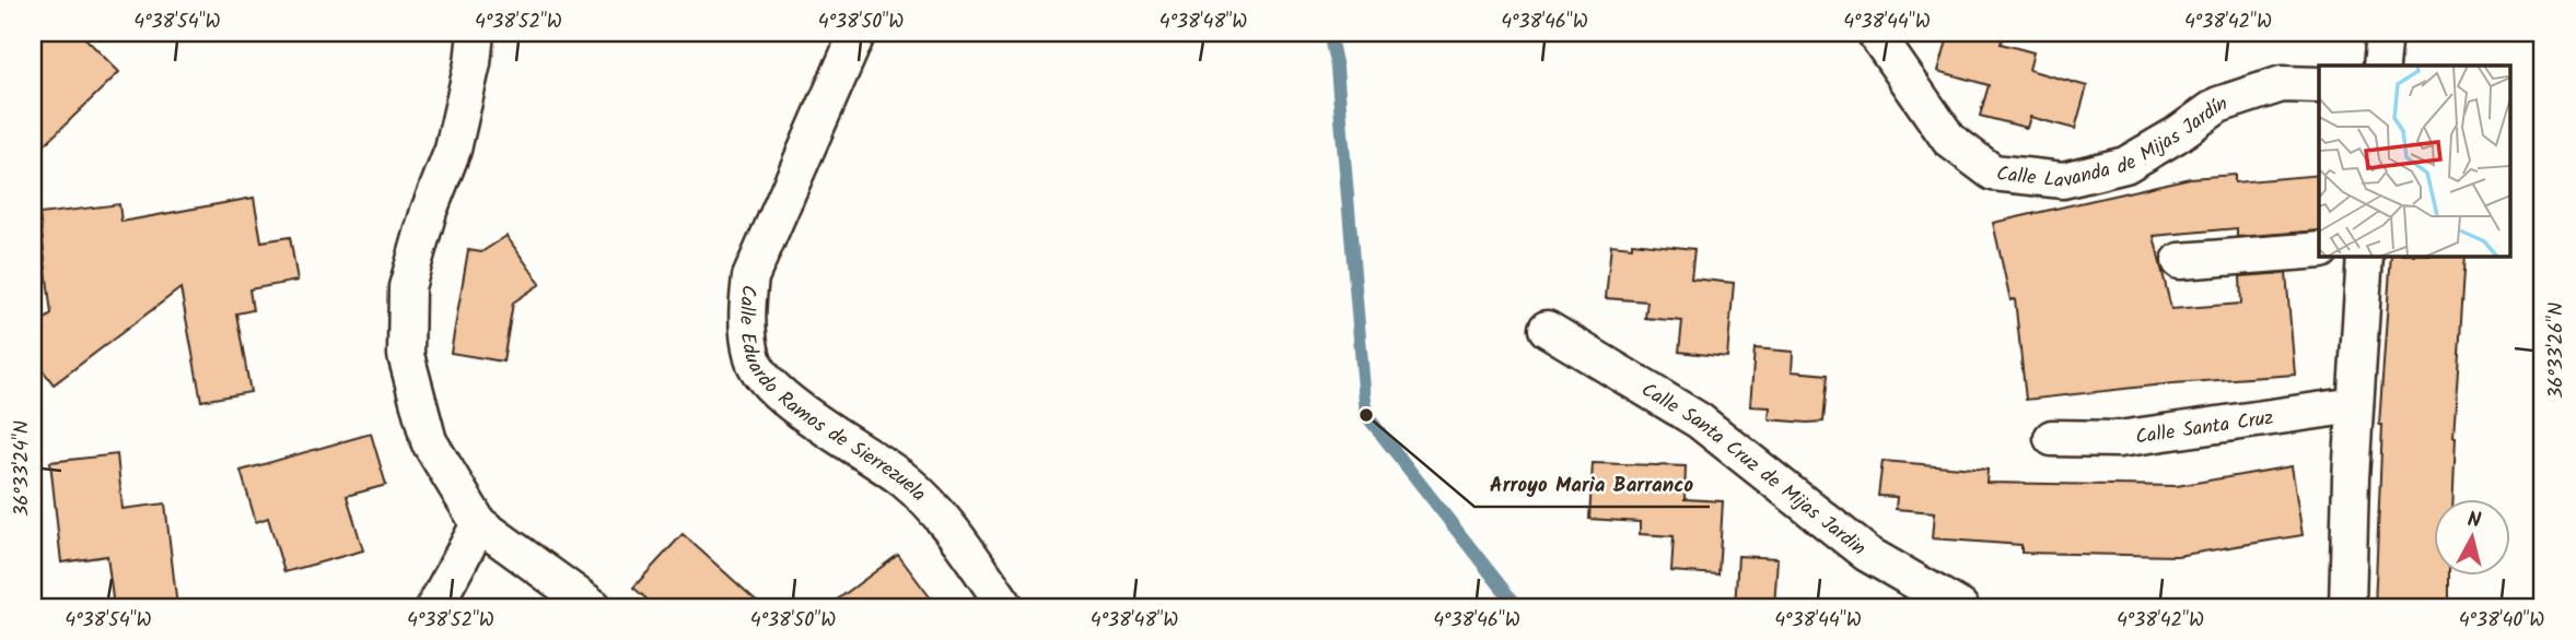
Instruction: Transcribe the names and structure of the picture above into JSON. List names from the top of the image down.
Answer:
{
  "streets": {
    "street": [
      "Calle Lavanda de Mijas Jardín",
      "Calle Eduardo Ramos de Sierrezuela",
      "Calle Santa Cruz",
      "Calle Santa Cruz de Mijas Jardin"
    ]
  },
  "places": ["Arroyo Maria Barranco"],
  "north": "top",
  "coordinates": [
    "4°38'54\"W",
    "4°38'52\"W",
    "4°38'50\"W",
    "4°38'48\"W",
    "4°38'46\"W",
    "4°38'44\"W",
    "4°38'42\"W",
    "36°33'26\"N",
    "36°33'24\"N",
    "4°38'40\"W"
  ]
}
